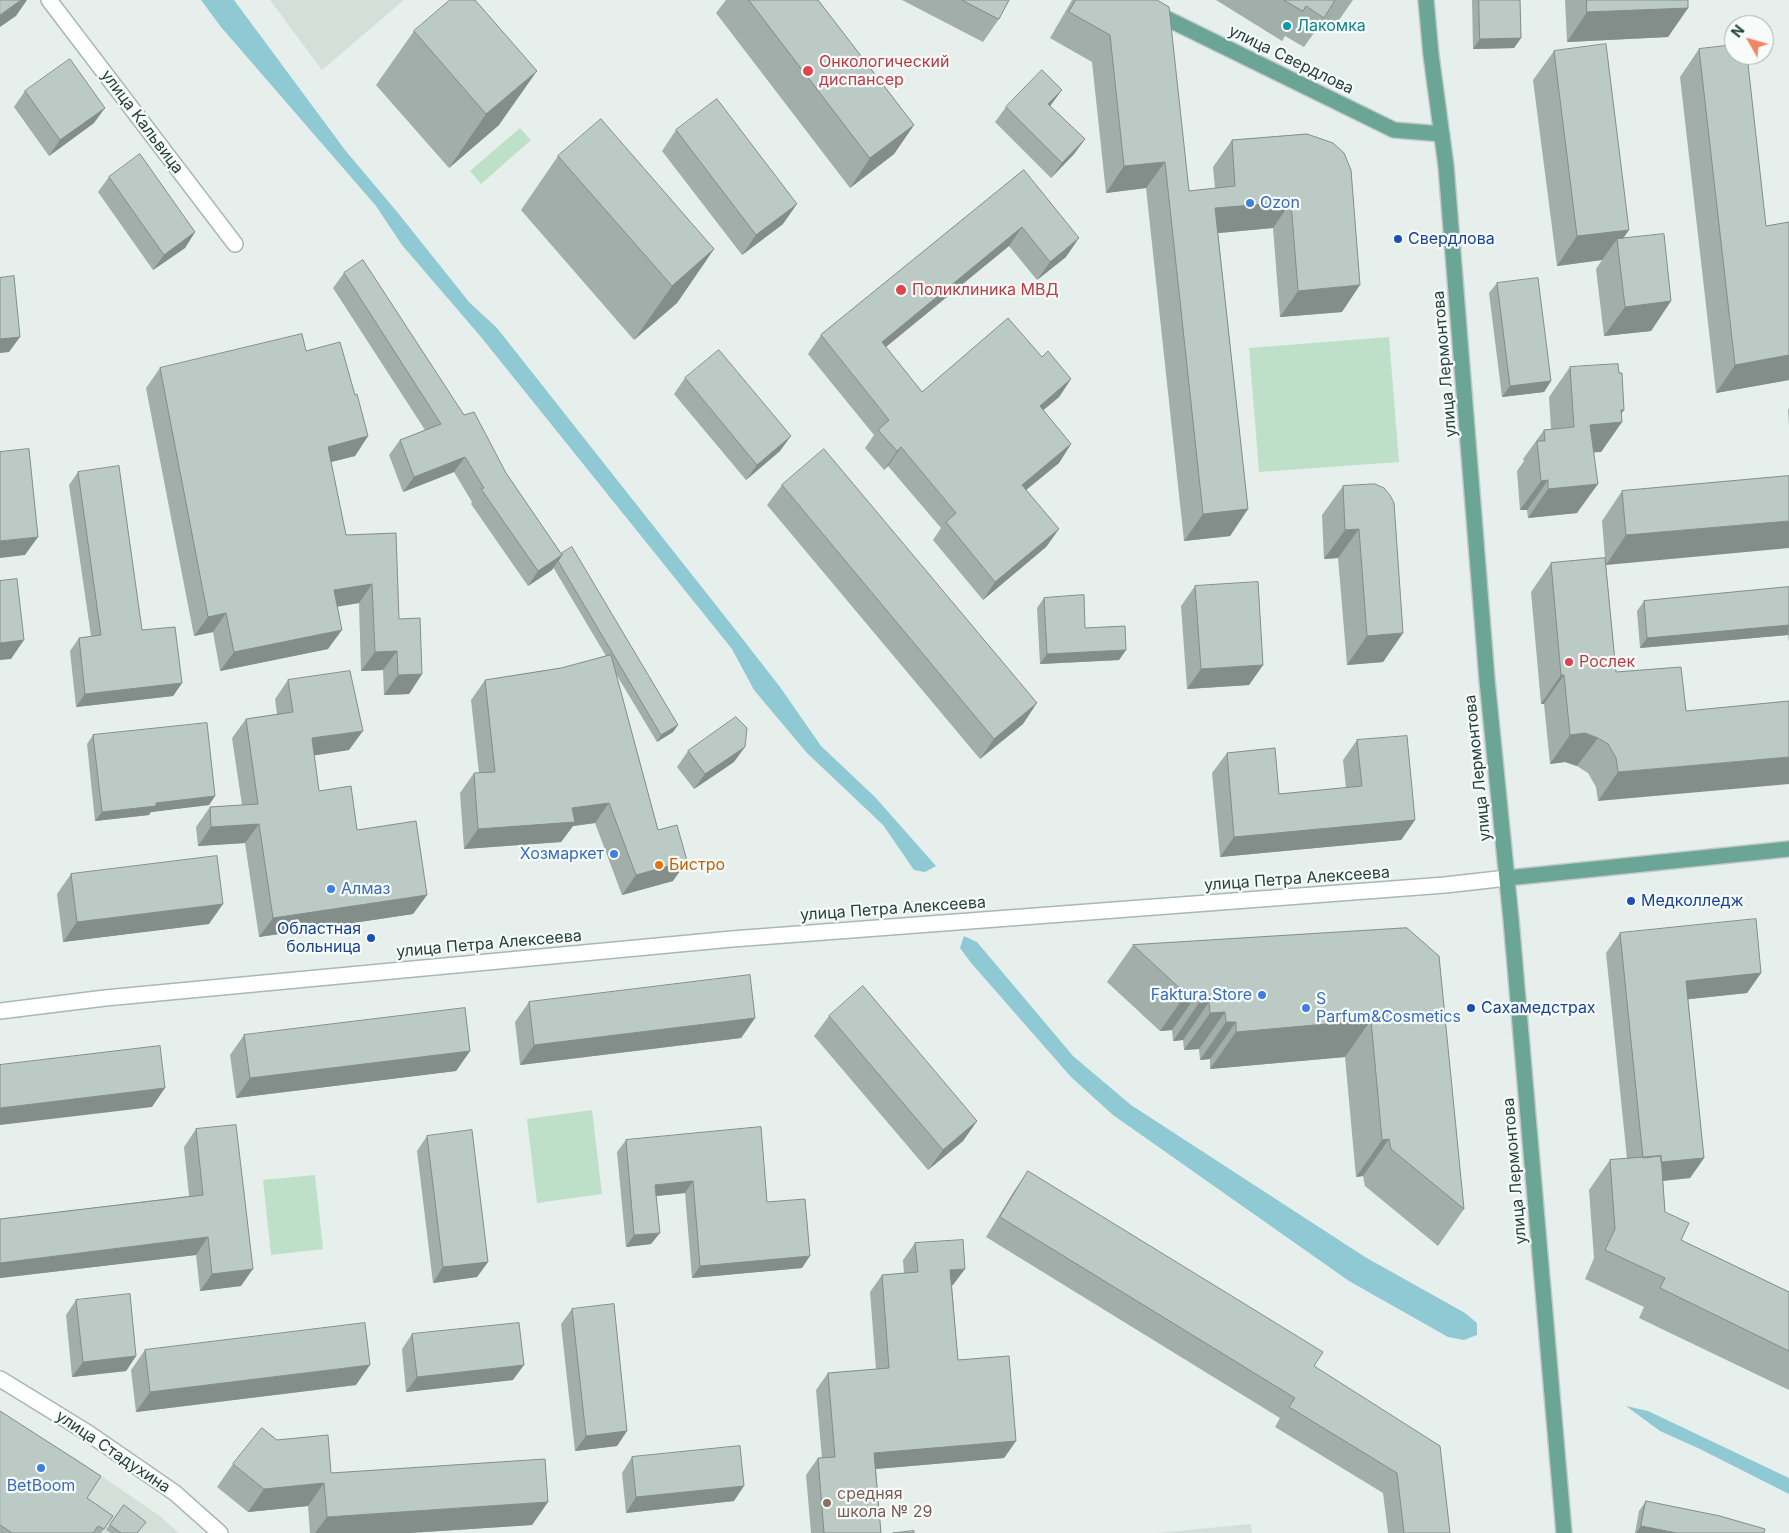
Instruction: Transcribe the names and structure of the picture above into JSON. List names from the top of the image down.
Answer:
{
  "streets": {
    "main road": ["улица Свердлова", "улица Лермонтова", "улица Петра Алексеева"],
    "street": ["улица Кальвица", "улица Стадухина"]
  },
  "crossings": [
    ["улица Свердлова", "улица Лермонтова"],
    ["улица Лермонтова", "улица Петра Алексеева"]
  ],
  "places": [
    "Лакомка",
    "Онкологический диспансер",
    "Ozon",
    "Свердлова",
    "Поликлиника МВД",
    "Рослек",
    "Хозмаркет",
    "Бистро",
    "Алмаз",
    "Медколледж",
    "Областная больница",
    "Faktura.Store",
    "S Parfum&Cosmetics",
    "Сахамедстрах",
    "BetBoom",
    "средняя школа № 29"
  ],
  "north": "top left"
}
